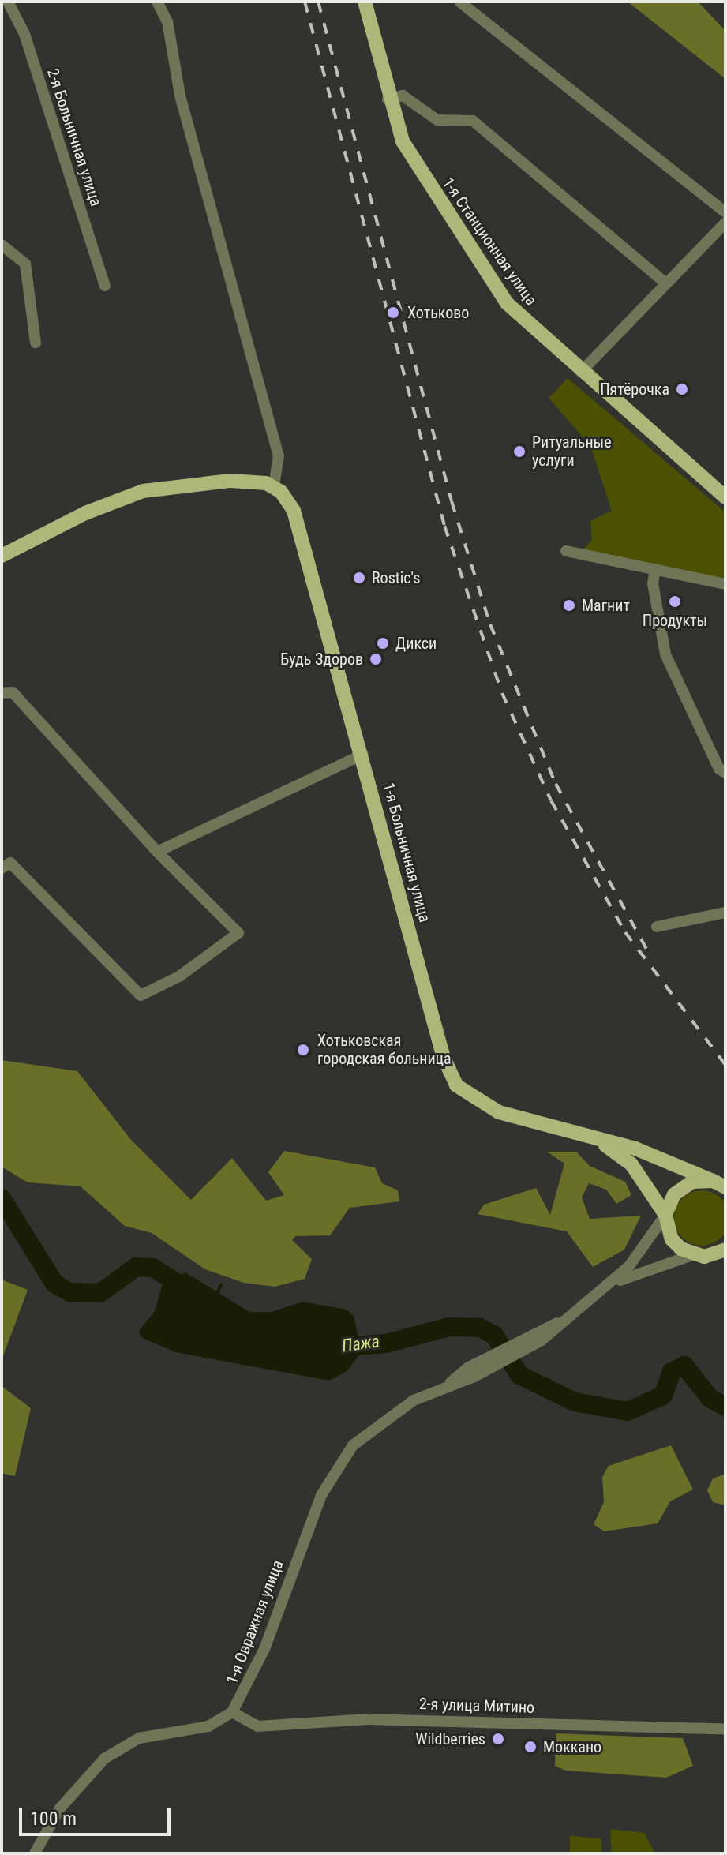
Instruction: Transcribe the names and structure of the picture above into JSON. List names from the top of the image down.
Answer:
{
  "streets": {
    "main road": ["1-я Станционная улица", "1-я Больничная улица"],
    "street": ["2-я Больничная улица", "1-я Овражная улица", "2-я улица Митино"]
  },
  "crossings": [
    ["1-я Овражная улица", "2-я улица Митино"]
  ],
  "water": ["Пажа"],
  "places": [
    "Хотьково",
    "Пятёрочка",
    "Ритуальные услуги",
    "Rostic's",
    "Продукты",
    "Магнит",
    "Дикси",
    "Будь Здоров",
    "Хотьковская городская больница",
    "Wildberries",
    "Моккано"
  ],
  "scale_bar": "100 m"
}
